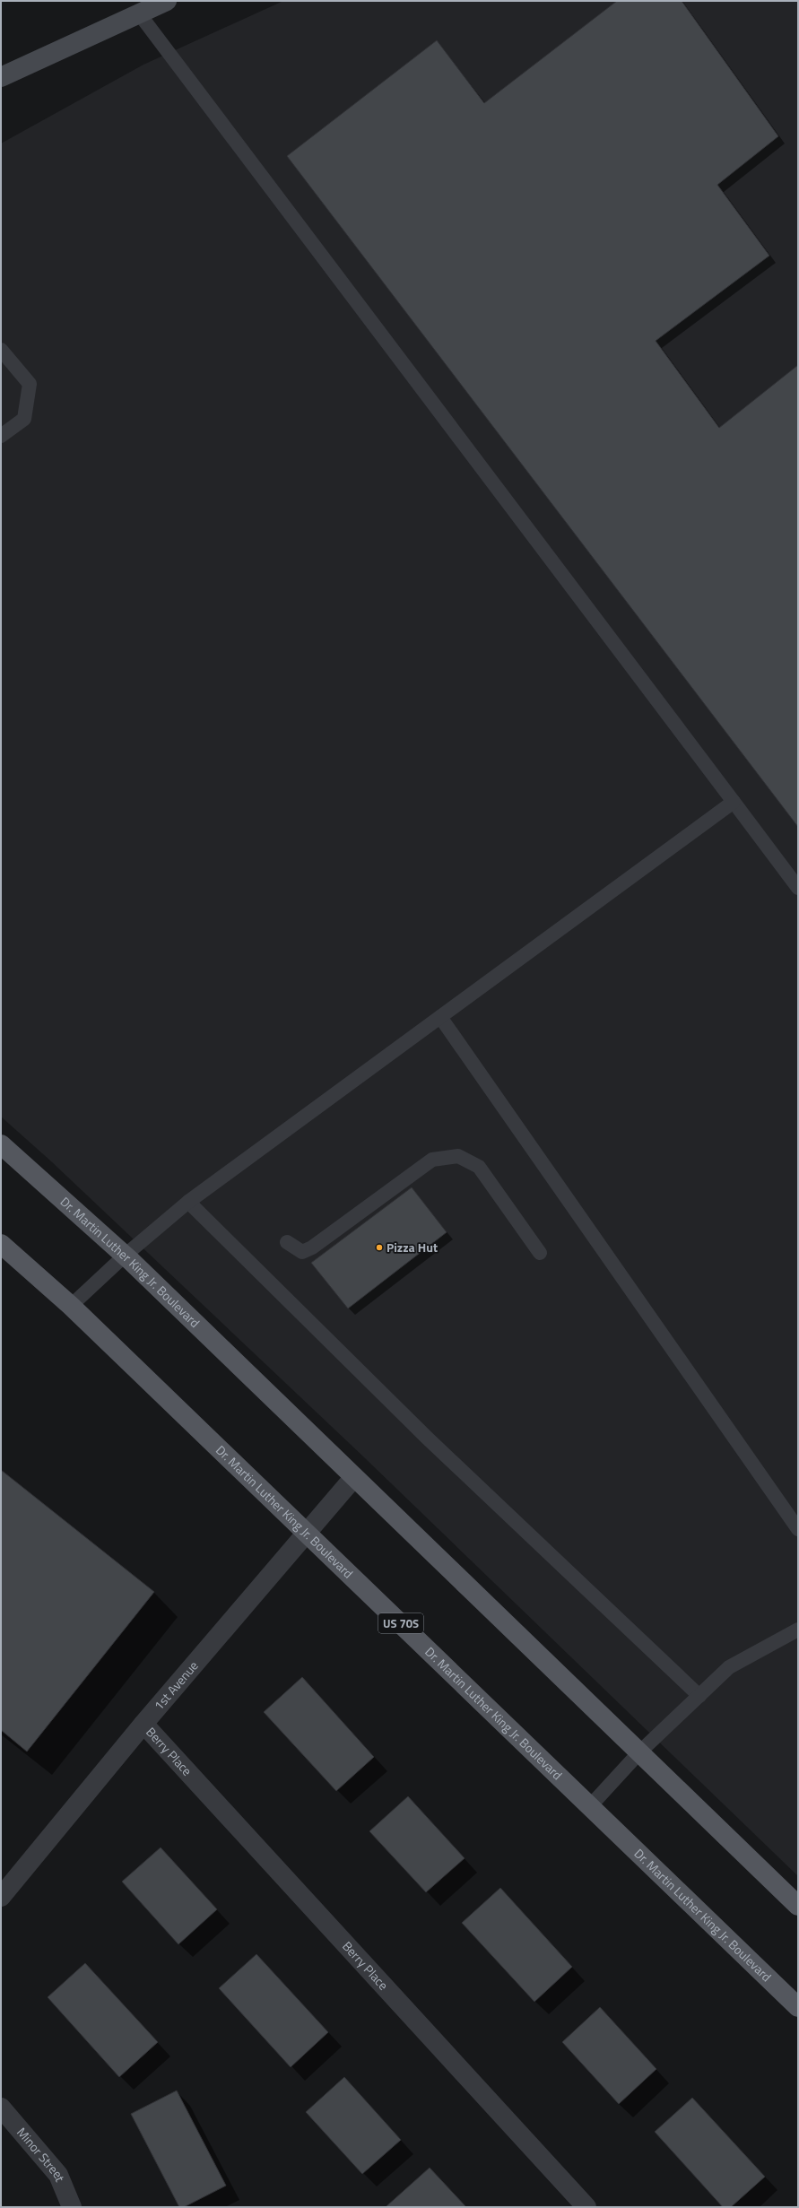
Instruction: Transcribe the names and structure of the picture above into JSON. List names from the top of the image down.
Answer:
{
  "streets": {
    "main road": ["Dr. Martin Luther King Jr. Boulevard", "US 70S"],
    "street": ["1st Avenue", "Berry Place", "Minor Street"]
  },
  "crossings": [
    ["Dr. Martin Luther King Jr. Boulevard", "1st Avenue"],
    ["1st Avenue", "Berry Place"]
  ],
  "places": ["Pizza Hut"]
}
